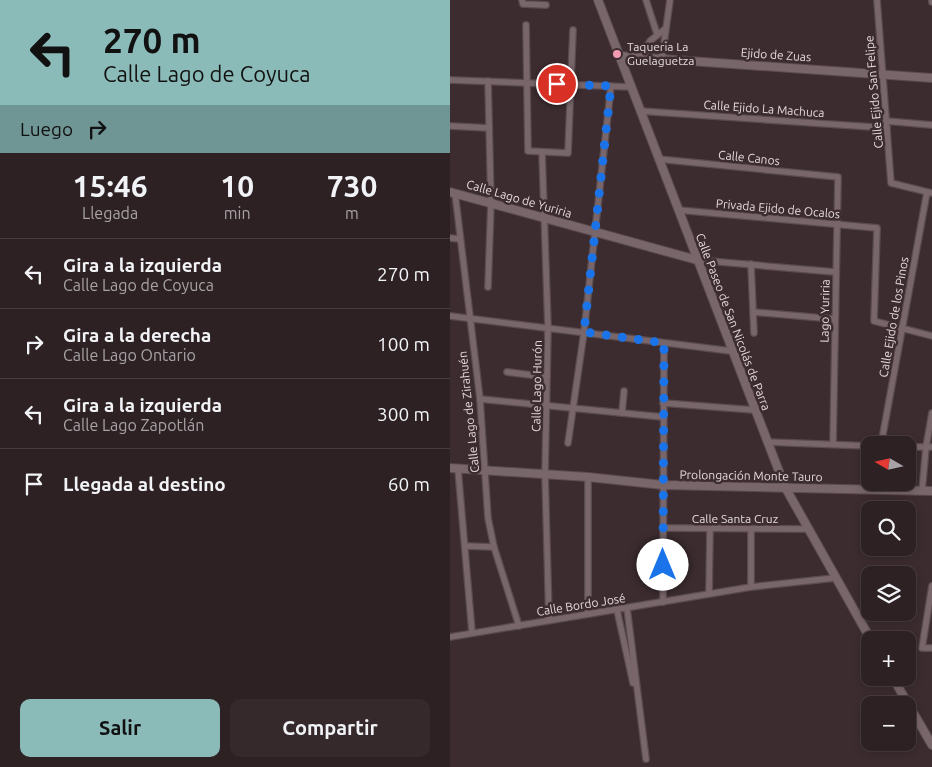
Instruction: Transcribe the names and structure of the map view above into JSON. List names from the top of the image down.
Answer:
{
  "streets": {
    "street": [
      "Ejido de Zuas",
      "Calle Ejido San Felipe",
      "Calle Ejido La Machuca",
      "Calle Canos",
      "Calle Lago de Yuriria",
      "Privada Ejido de Ocalos",
      "Lago Yuriria",
      "Calle Ejido de los Pinos",
      "Calle Paseo de San Nicolás de Parra",
      "Calle Lago Hurón",
      "Calle Lago de Zirahuén",
      "Prolongación Monte Tauro",
      "Calle Santa Cruz",
      "Calle Bordo José"
    ]
  },
  "crossings": [
    ["Ejido de Zuas", "Calle Ejido San Felipe"],
    ["Ejido de Zuas", "Calle Paseo de San Nicolás de Parra"],
    ["Calle Ejido San Felipe", "Calle Ejido La Machuca"],
    ["Calle Ejido San Felipe", "Calle Ejido de los Pinos"],
    ["Calle Ejido La Machuca", "Calle Paseo de San Nicolás de Parra"],
    ["Calle Canos", "Lago Yuriria"],
    ["Calle Canos", "Calle Paseo de San Nicolás de Parra"],
    ["Calle Lago de Yuriria", "Calle Paseo de San Nicolás de Parra"],
    ["Calle Lago de Yuriria", "Calle Lago Hurón"],
    ["Calle Lago de Yuriria", "Calle Lago de Zirahuén"],
    ["Privada Ejido de Ocalos", "Lago Yuriria"],
    ["Privada Ejido de Ocalos", "Calle Ejido de los Pinos"],
    ["Privada Ejido de Ocalos", "Calle Paseo de San Nicolás de Parra"],
    ["Calle Paseo de San Nicolás de Parra", "Prolongación Monte Tauro"],
    ["Calle Paseo de San Nicolás de Parra", "Calle Santa Cruz"],
    ["Calle Paseo de San Nicolás de Parra", "Calle Bordo José"],
    ["Calle Lago Hurón", "Prolongación Monte Tauro"],
    ["Calle Lago Hurón", "Calle Bordo José"],
    ["Calle Lago de Zirahuén", "Prolongación Monte Tauro"],
    ["Calle Lago de Zirahuén", "Calle Bordo José"]
  ],
  "places": ["Taqueria La Guelaguetza"],
  "north": "left",
  "page": {
    "turn": ["270 m", "Calle Lago de Coyuca"],
    "then": "Luego",
    "eta": [
      "15:46",
      "Llegada",
      "10",
      "min",
      "730",
      "m"
    ],
    "list": [
      {
        "name": "Gira a la izquierda",
        "note": "Calle Lago de Coyuca",
        "value": "270 m"
      },
      {
        "name": "Gira a la derecha",
        "note": "Calle Lago Ontario",
        "value": "100 m"
      },
      {
        "name": "Gira a la izquierda",
        "note": "Calle Lago Zapotlán",
        "value": "300 m"
      },
      {
        "name": "Llegada al destino",
        "value": "60 m"
      }
    ],
    "map_buttons": ["+", "−"],
    "buttons": ["Salir", "Compartir"]
  }
}
